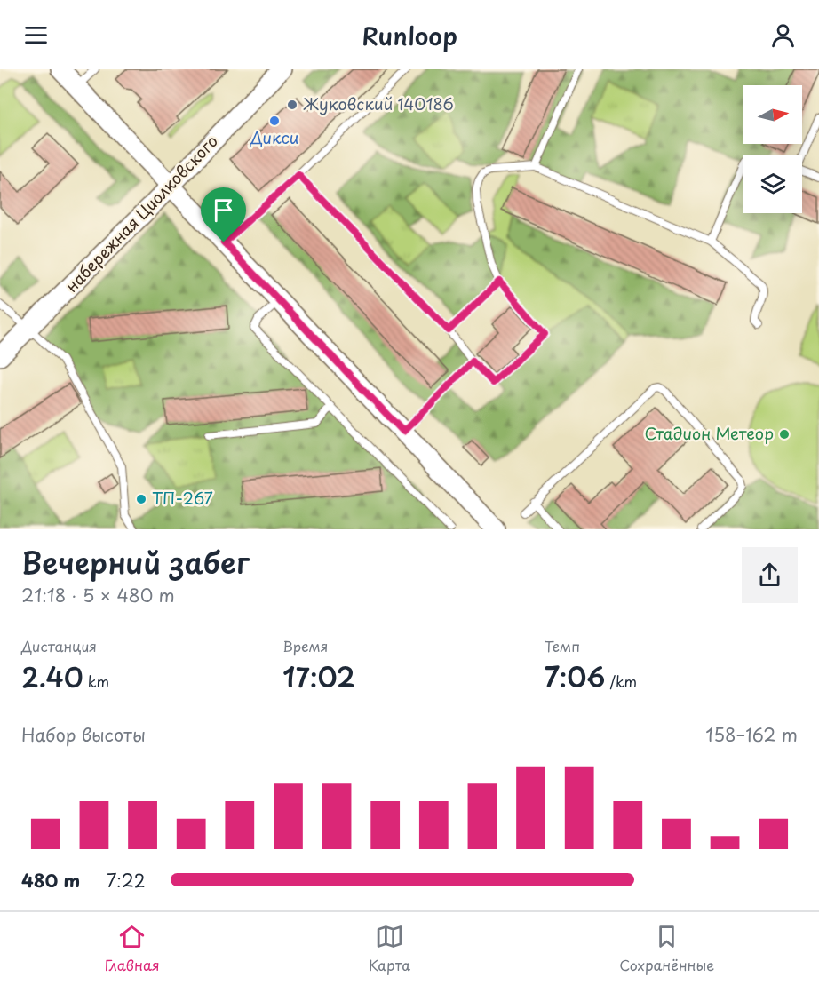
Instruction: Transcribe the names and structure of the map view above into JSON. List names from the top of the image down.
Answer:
{
  "streets": {
    "main road": ["набережная Циолковского"]
  },
  "places": [
    "Жуковский 140186",
    "Дикси",
    "Стадион Метеор",
    "ТП-267"
  ],
  "north": "right",
  "page": {
    "header": "Runloop",
    "heading": ["Вечерний забег", "21:18 · 5 × 480 m"],
    "stats": [
      ["Дистанция", "2.40 km"],
      ["Время", "17:02"],
      ["Темп", "7:06 /km"]
    ],
    "chart": ["Набор высоты", "158–162 m"],
    "list": [
      {
        "name": "480 m",
        "note": "7:22"
      }
    ],
    "tabs": ["Главная", "Карта", "Сохранённые"]
  }
}
